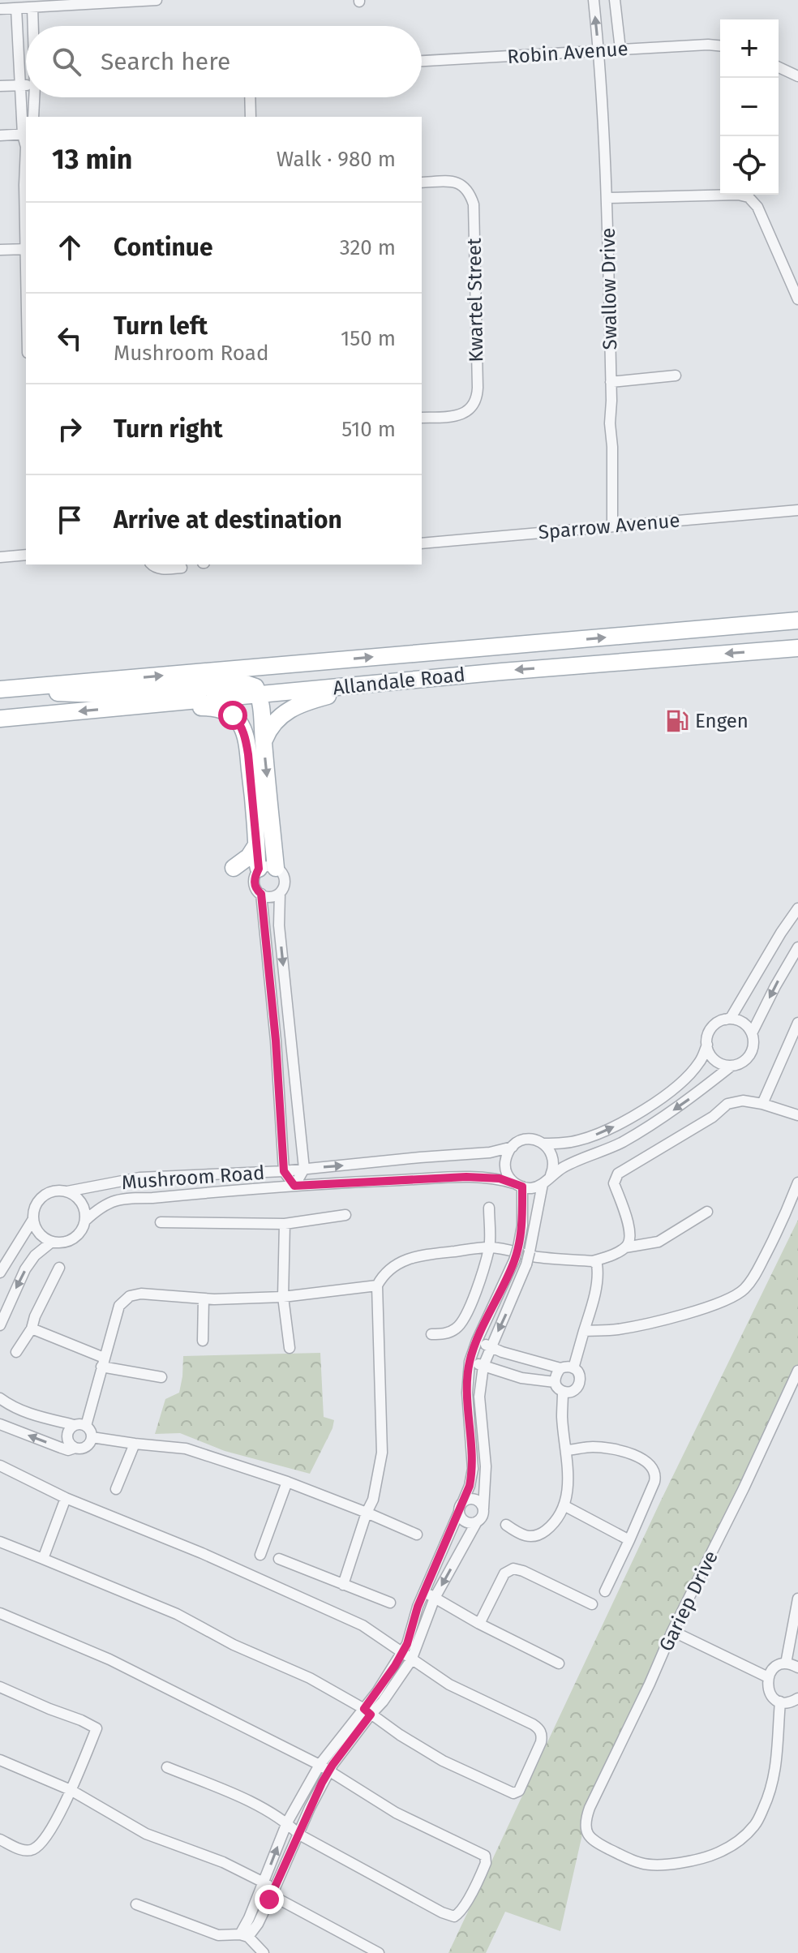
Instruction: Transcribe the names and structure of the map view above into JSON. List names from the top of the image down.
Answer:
{
  "streets": {
    "main road": ["Allandale Road"],
    "street": [
      "Robin Avenue",
      "Swallow Drive",
      "Kwartel Street",
      "Sparrow Avenue",
      "Mushroom Road",
      "Gariep Drive"
    ]
  },
  "crossings": [
    ["Robin Avenue", "Swallow Drive"],
    ["Swallow Drive", "Sparrow Avenue"]
  ],
  "places": {
    "fuel station": ["Engen"]
  },
  "page": {
    "map_buttons": ["+", "−"],
    "search": "Search here",
    "heading": ["13 min", "Walk · 980 m"],
    "list": [
      ["Continue", "320 m"],
      ["Turn left", "Mushroom Road", "150 m"],
      ["Turn right", "510 m"],
      "Arrive at destination"
    ]
  }
}
